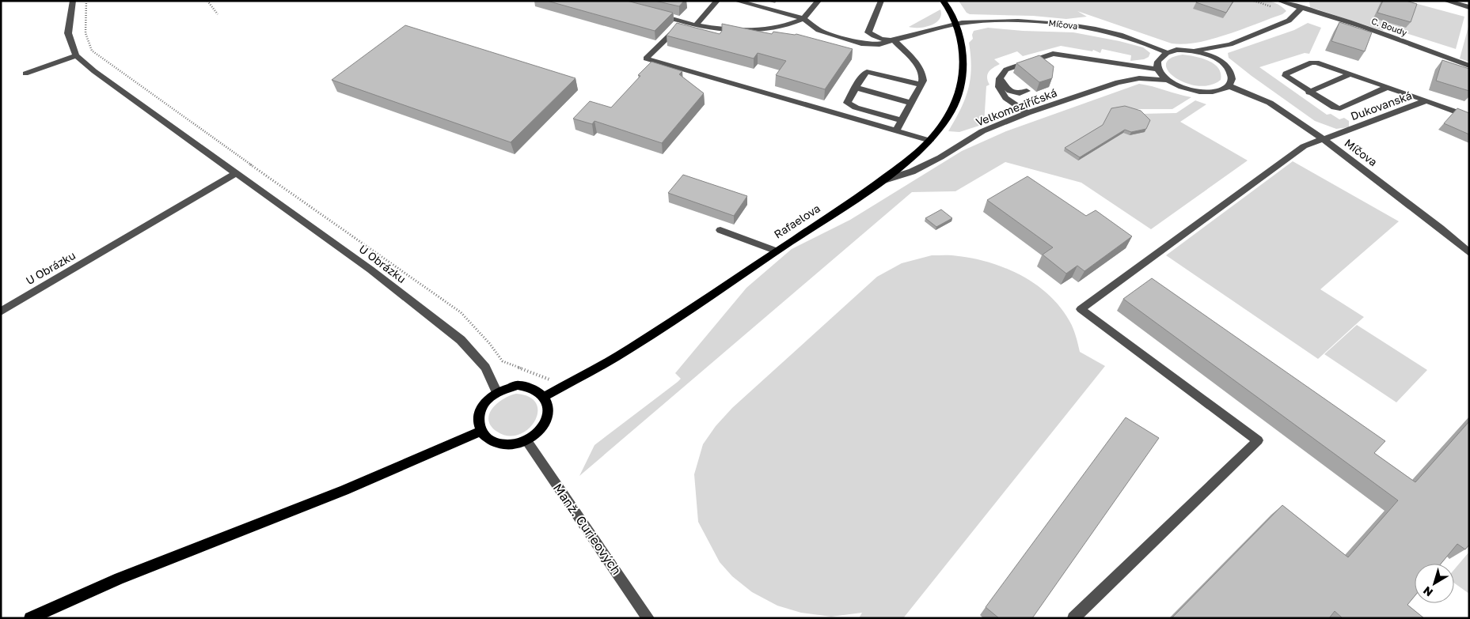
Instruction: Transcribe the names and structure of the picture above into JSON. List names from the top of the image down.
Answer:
{
  "streets": {
    "main road": ["Rafaelova"],
    "street": [
      "Míčova",
      "C. Boudy",
      "Dukovanská",
      "Velkomeziříčská",
      "U Obrázku",
      "Manž. Curieových"
    ]
  },
  "crossings": [
    ["Míčova", "Dukovanská"],
    ["Míčova", "Velkomeziříčská"],
    ["Míčova", "Rafaelova"],
    ["Velkomeziříčská", "Rafaelova"],
    ["Rafaelova", "U Obrázku"],
    ["Rafaelova", "Manž. Curieových"],
    ["U Obrázku", "Manž. Curieových"]
  ],
  "north": "bottom left"
}
